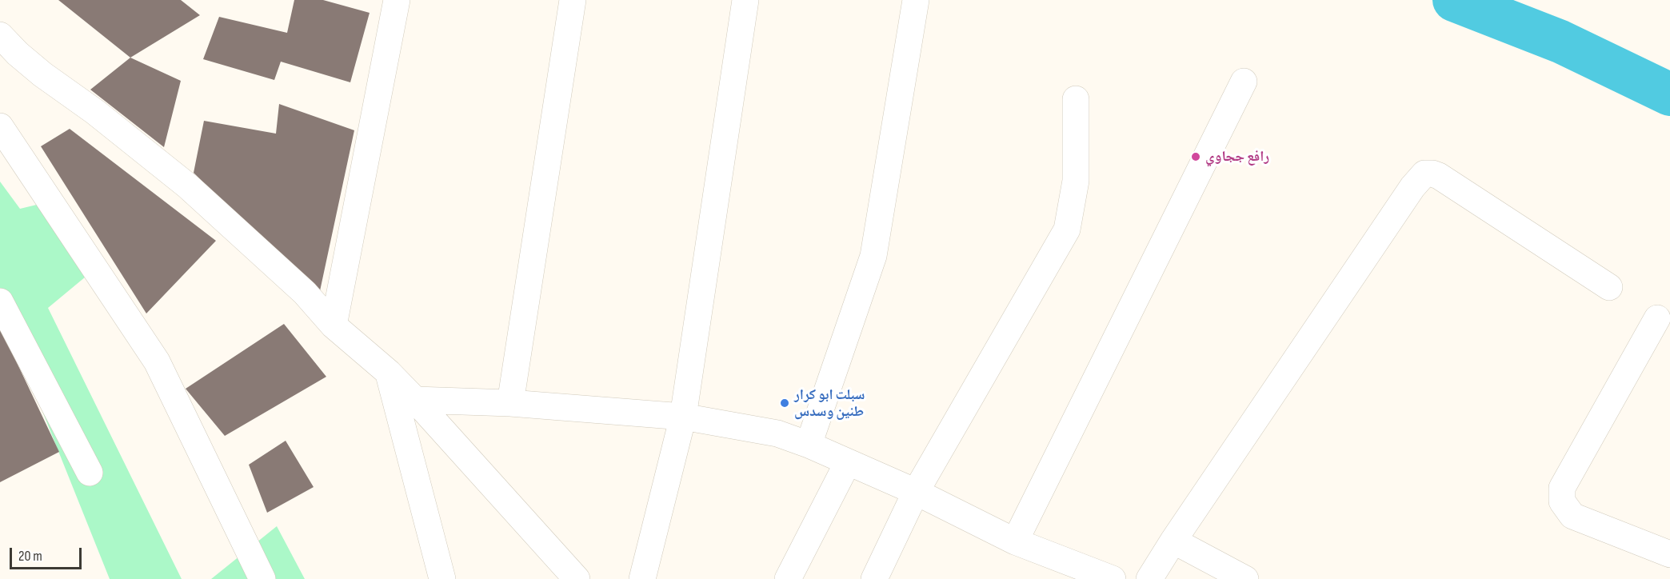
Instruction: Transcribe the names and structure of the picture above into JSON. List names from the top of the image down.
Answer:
{
  "places": ["رافع ججاوي", "سبلت ابو كرار طنين وسدس"],
  "scale_bar": "20 m"
}
